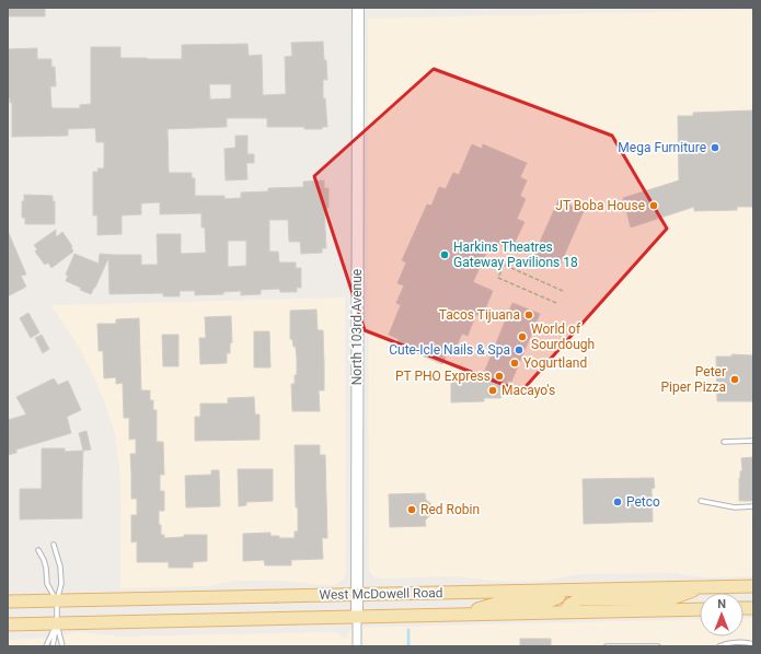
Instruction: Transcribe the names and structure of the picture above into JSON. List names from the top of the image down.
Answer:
{
  "streets": {
    "main road": ["West McDowell Road"],
    "street": ["North 103rd Avenue"]
  },
  "crossings": [
    ["North 103rd Avenue", "West McDowell Road"]
  ],
  "places": [
    "Mega Furniture",
    "JT Boba House",
    "Harkins Theatres Gateway Pavilions 18",
    "Tacos Tijuana",
    "World of Sourdough",
    "Cute-Icle Nails & Spa",
    "Yogurtland",
    "PT PHO Express",
    "Peter Piper Pizza",
    "Macayo's",
    "Petco",
    "Red Robin"
  ],
  "north": "top"
}
